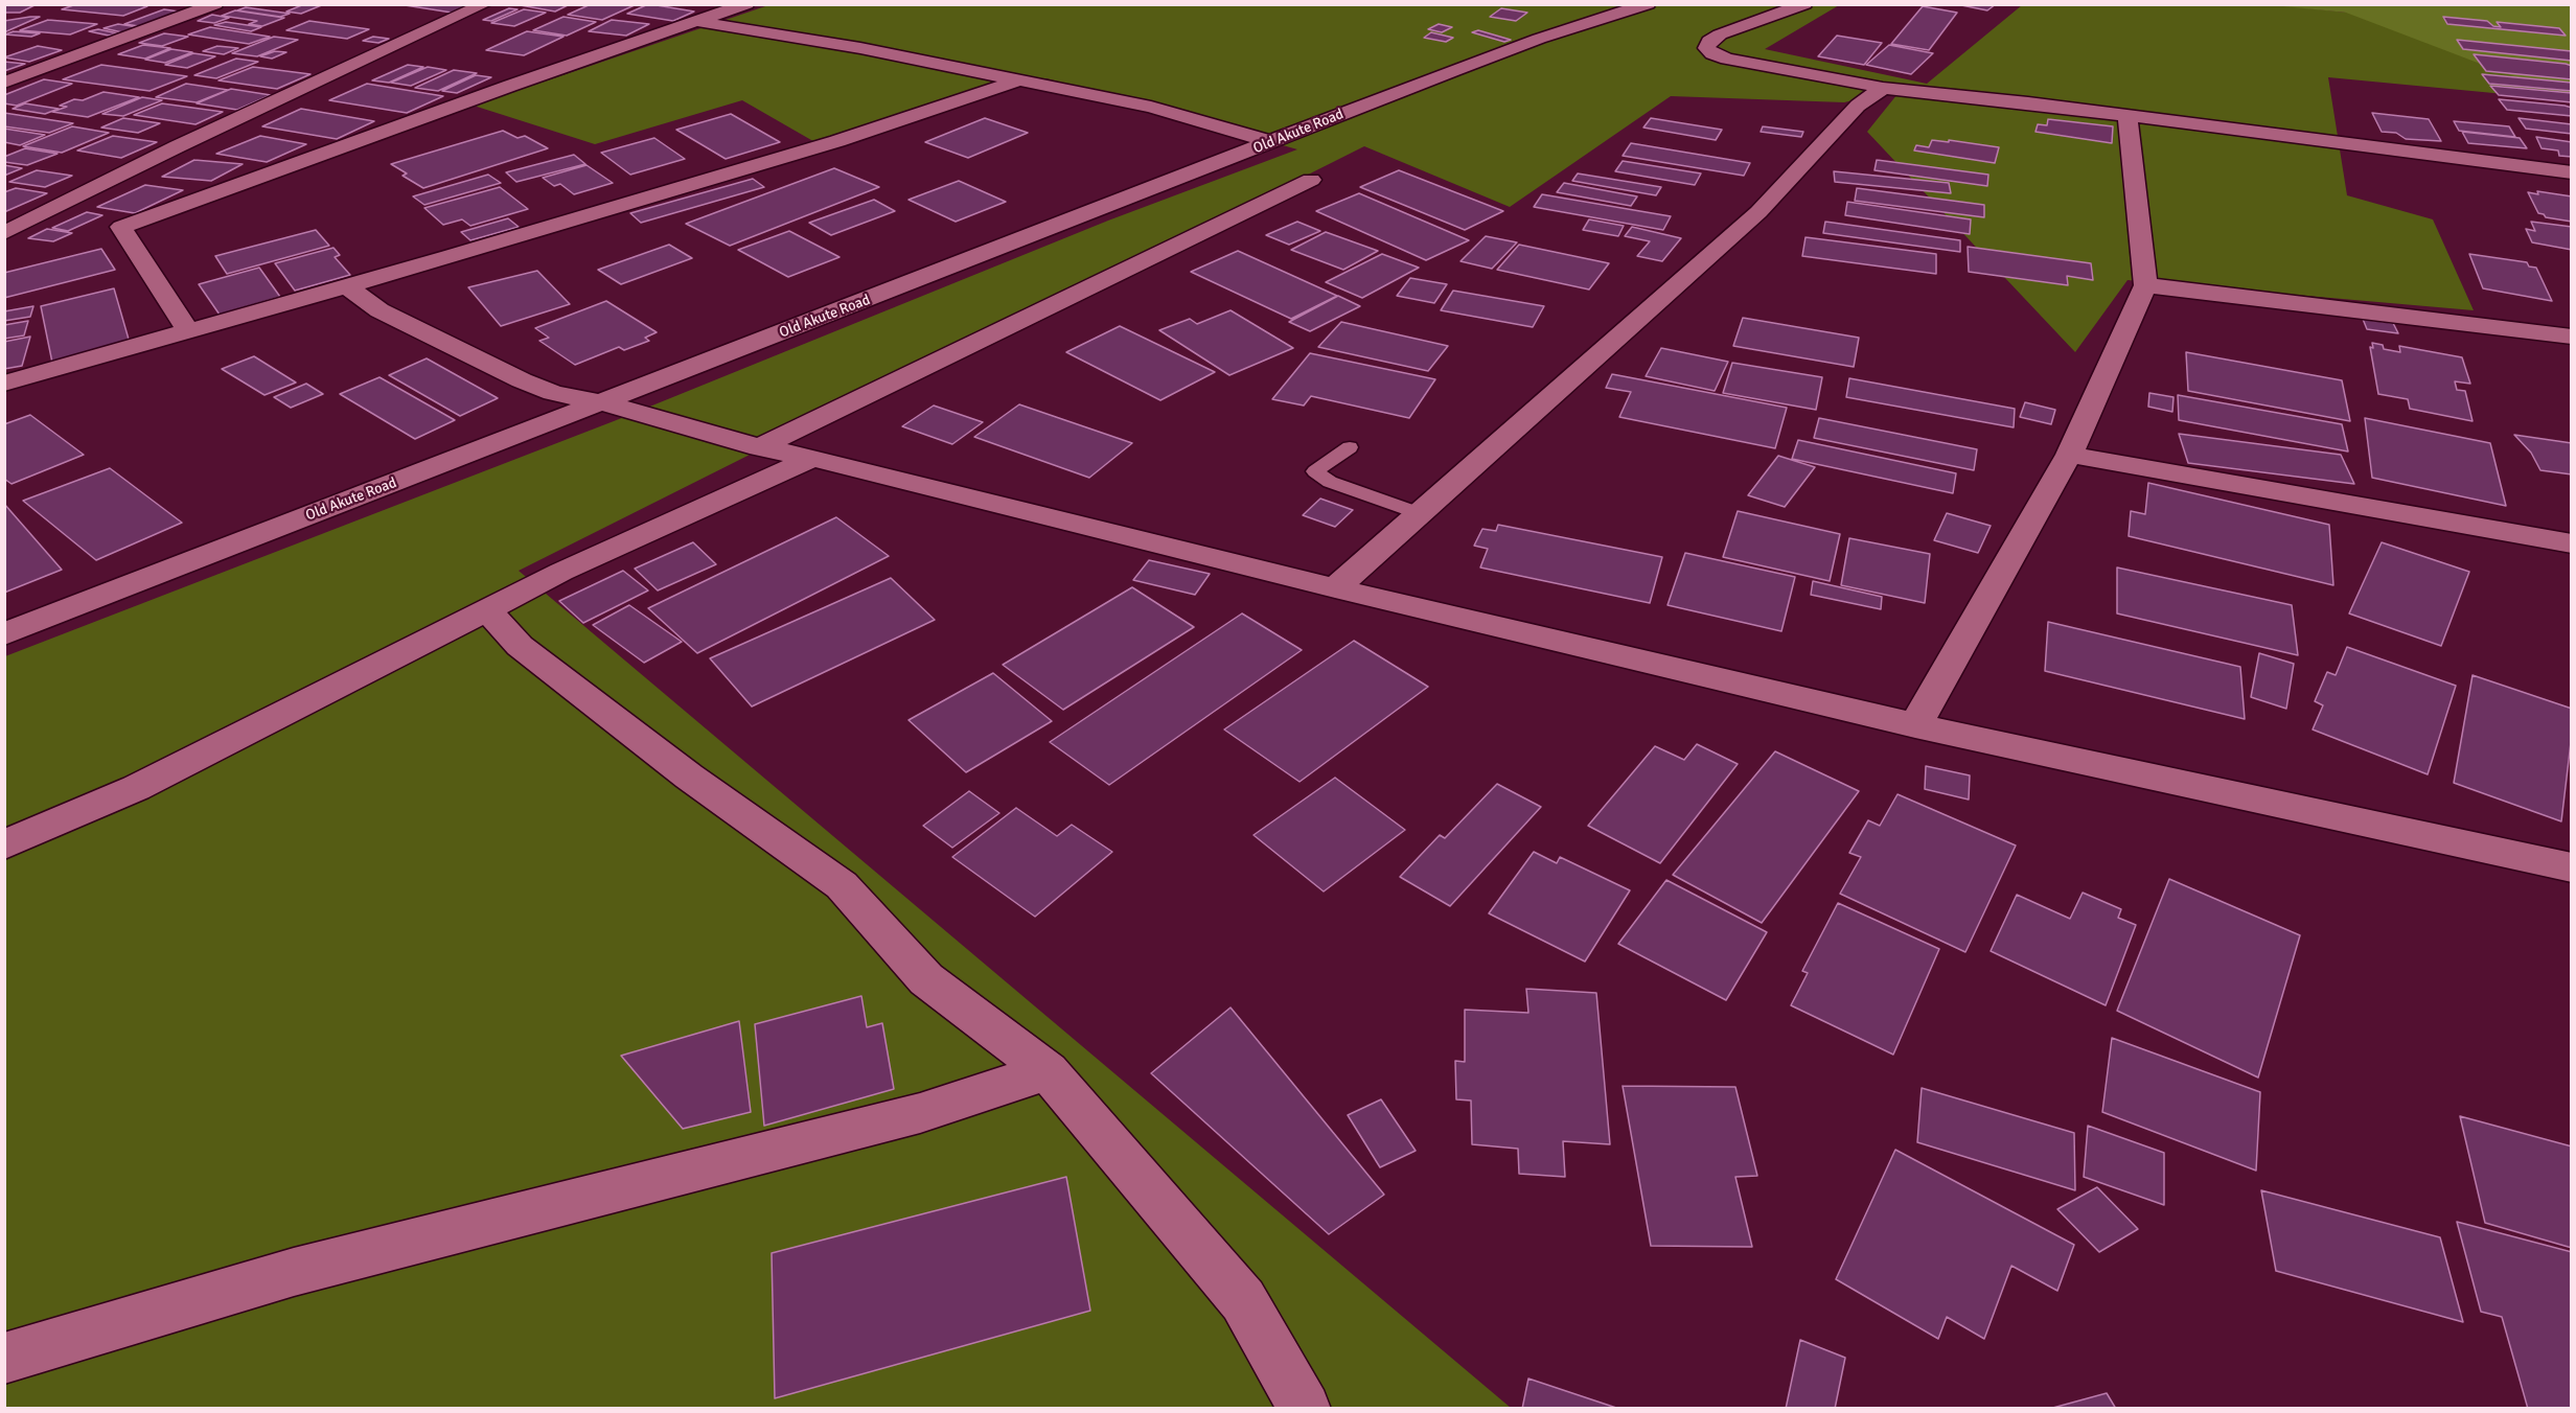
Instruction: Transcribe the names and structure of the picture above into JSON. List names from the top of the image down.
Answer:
{
  "streets": {
    "street": ["Old Akute Road"]
  }
}
